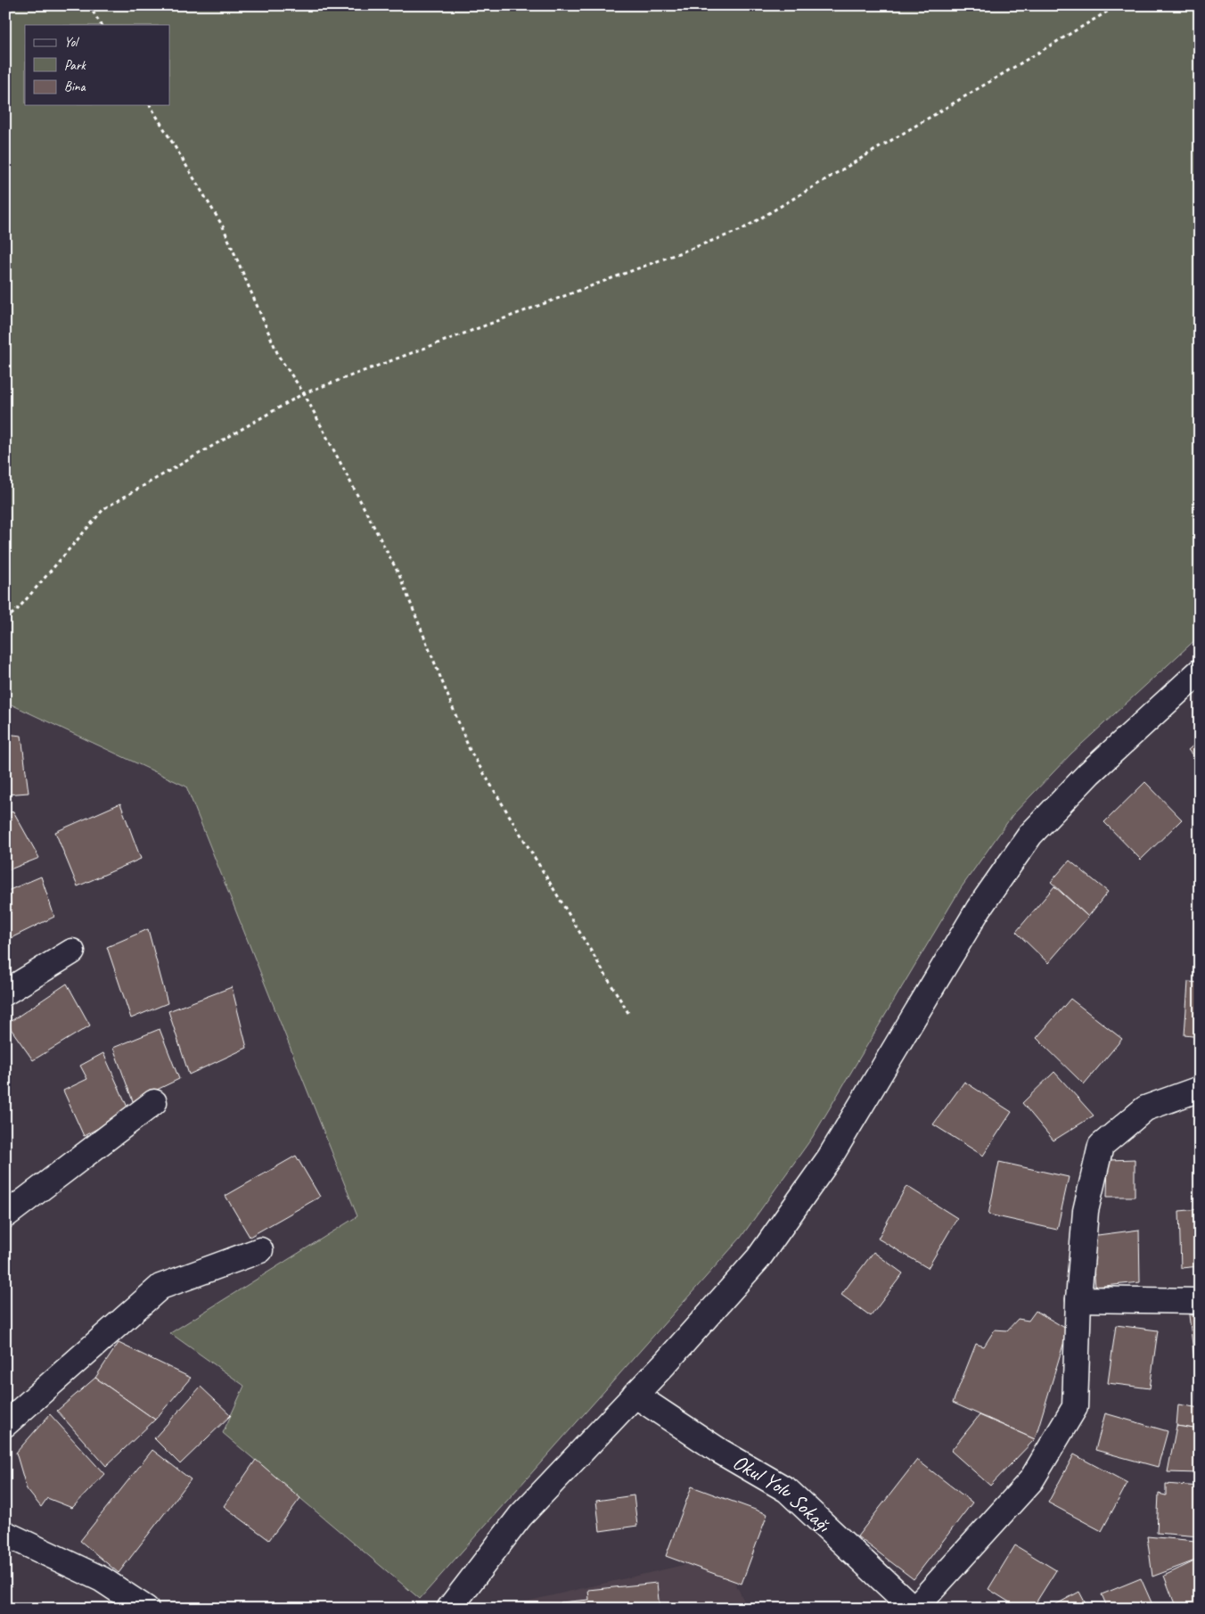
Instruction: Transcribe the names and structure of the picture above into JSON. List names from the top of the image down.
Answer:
{
  "streets": {
    "street": ["Okul Yolu Sokağı"]
  },
  "legend": ["Yol", "Park", "Bina"]
}
